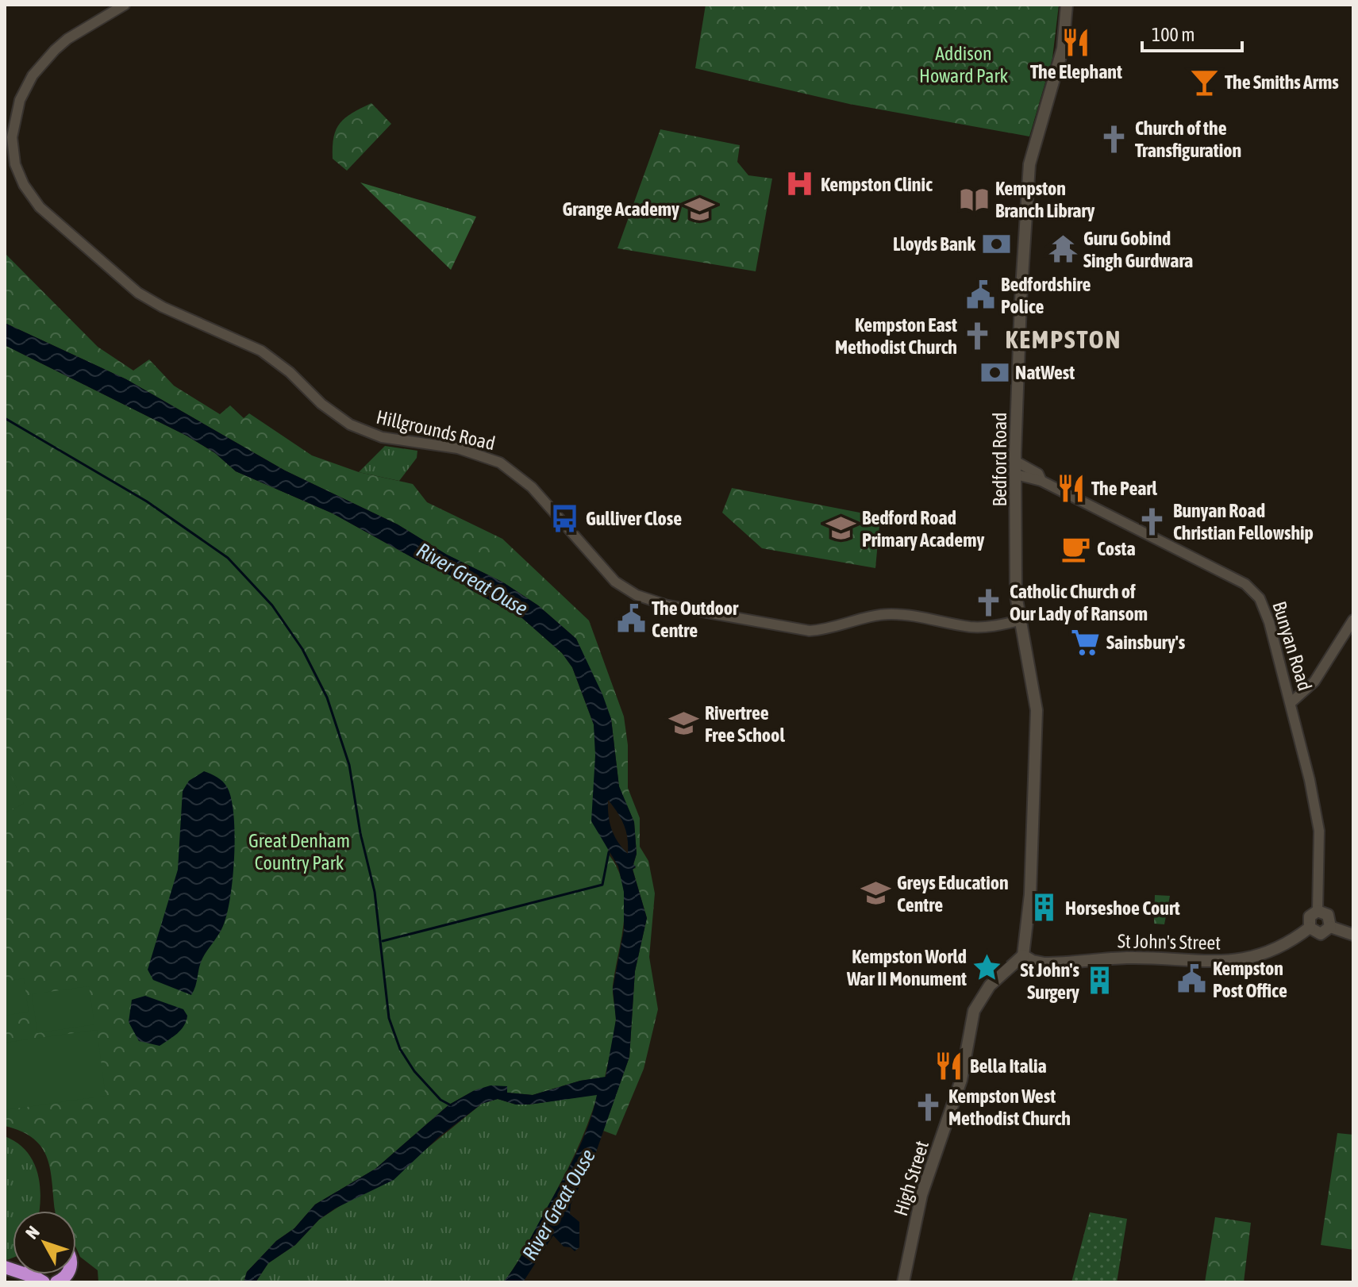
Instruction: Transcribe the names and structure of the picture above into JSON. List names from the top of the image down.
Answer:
{
  "streets": {
    "main road": ["Bedford Road", "St John's Street", "High Street"],
    "street": ["Hillgrounds Road", "Bunyan Road"]
  },
  "crossings": [
    ["Hillgrounds Road", "Bedford Road"],
    ["Bedford Road", "Bunyan Road"],
    ["Bedford Road", "St John's Street"],
    ["Bedford Road", "High Street"],
    ["Bunyan Road", "St John's Street"],
    ["St John's Street", "High Street"]
  ],
  "districts": ["KEMPSTON"],
  "water": ["River Great Ouse"],
  "parks": ["Addison Howard Park", "Great Denham Country Park"],
  "places": {
    "restaurant": ["The Elephant", "The Pearl", "Bella Italia"],
    "bar": ["The Smiths Arms"],
    "church": [
      "Church of the Transfiguration",
      "Kempston East Methodist Church",
      "Bunyan Road Christian Fellowship",
      "Catholic Church of Our Lady of Ransom",
      "Kempston West Methodist Church"
    ],
    "hospital": ["Kempston Clinic"],
    "library": ["Kempston Branch Library"],
    "school or university": [
      "Grange Academy",
      "Bedford Road Primary Academy",
      "Rivertree Free School",
      "Greys Education Centre"
    ],
    "bank": ["Lloyds Bank", "NatWest"],
    "temple": ["Guru Gobind Singh Gurdwara"],
    "public building": ["Bedfordshire Police", "The Outdoor Centre", "Kempston Post Office"],
    "bus stop": ["Gulliver Close"],
    "cafe": ["Costa"],
    "supermarket": ["Sainsbury's"],
    "building": ["Horseshoe Court", "St John's Surgery"],
    "place": ["Kempston World War II Monument"]
  },
  "scale_bar": "100 m",
  "north": "top left"
}
